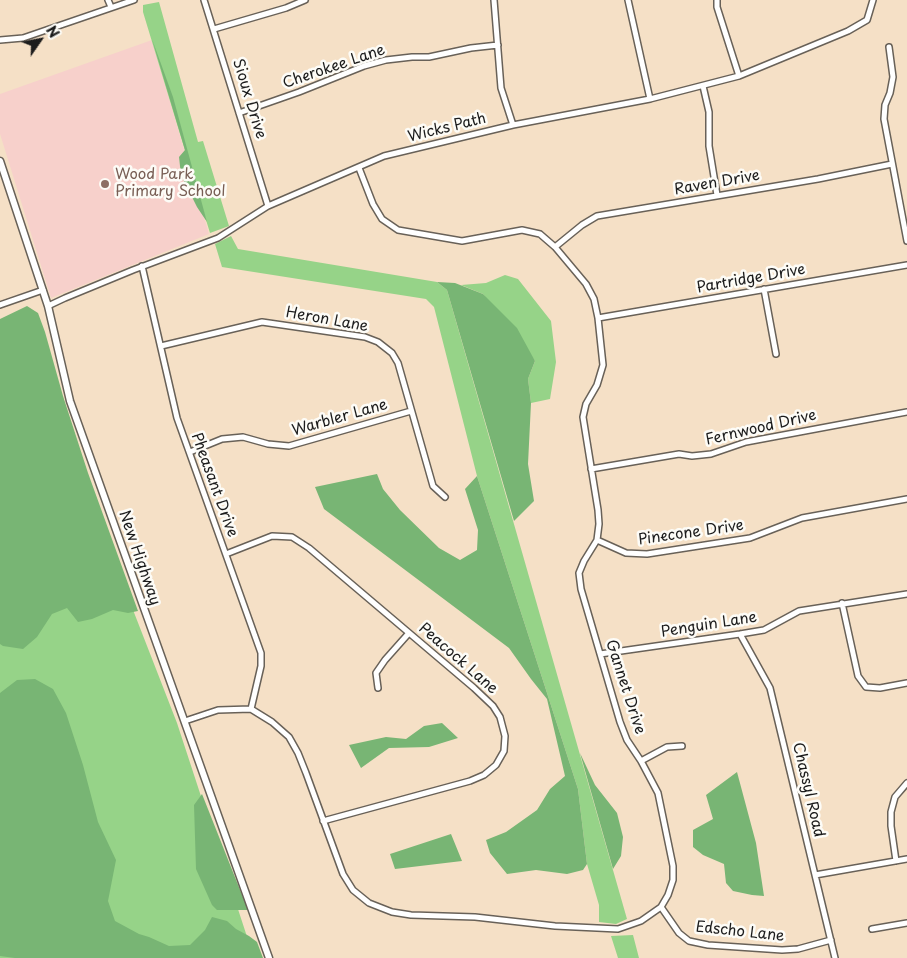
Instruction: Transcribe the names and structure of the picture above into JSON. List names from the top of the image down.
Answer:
{
  "streets": {
    "street": [
      "Cherokee Lane",
      "Sioux Drive",
      "Wicks Path",
      "Raven Drive",
      "Partridge Drive",
      "Heron Lane",
      "Warbler Lane",
      "Fernwood Drive",
      "Pheasant Drive",
      "Pinecone Drive",
      "New Highway",
      "Penguin Lane",
      "Peacock Lane",
      "Gannet Drive",
      "Chassyl Road",
      "Edscho Lane"
    ]
  },
  "crossings": [
    ["Cherokee Lane", "Sioux Drive"],
    ["Sioux Drive", "Wicks Path"],
    ["Wicks Path", "Pheasant Drive"],
    ["Wicks Path", "New Highway"],
    ["Wicks Path", "Gannet Drive"],
    ["Raven Drive", "Gannet Drive"],
    ["Partridge Drive", "Gannet Drive"],
    ["Heron Lane", "Warbler Lane"],
    ["Heron Lane", "Pheasant Drive"],
    ["Warbler Lane", "Pheasant Drive"],
    ["Fernwood Drive", "Gannet Drive"],
    ["Pheasant Drive", "Peacock Lane"],
    ["Pinecone Drive", "Gannet Drive"],
    ["Penguin Lane", "Gannet Drive"],
    ["Penguin Lane", "Chassyl Road"],
    ["Gannet Drive", "Edscho Lane"],
    ["Chassyl Road", "Edscho Lane"]
  ],
  "places": ["Wood Park Primary School"],
  "north": "top right"
}
